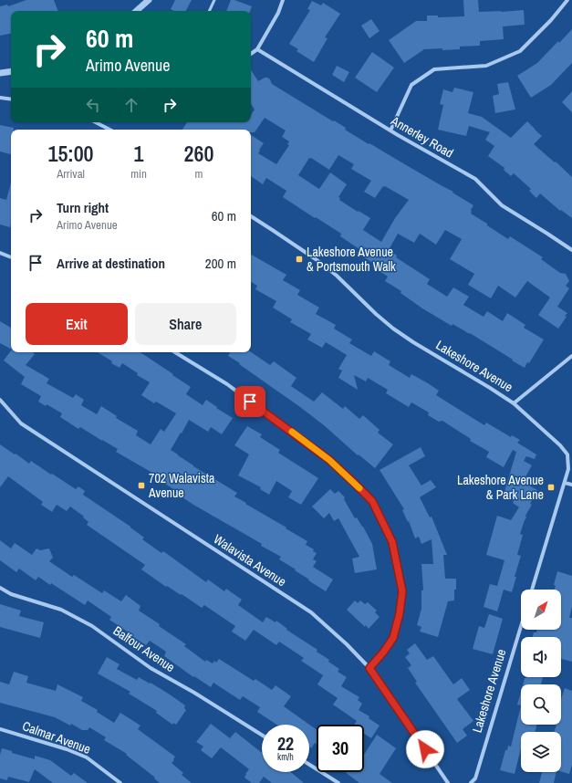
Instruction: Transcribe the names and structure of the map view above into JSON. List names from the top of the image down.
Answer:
{
  "streets": {
    "street": [
      "Annerley Road",
      "Lakeshore Avenue",
      "Walavista Avenue",
      "Balfour Avenue",
      "Calmar Avenue"
    ]
  },
  "places": {
    "transit": ["Lakeshore Avenue & Portsmouth Walk", "702 Walavista Avenue", "Lakeshore Avenue & Park Lane"]
  },
  "north": "top right",
  "page": {
    "turn": ["60 m", "Arimo Avenue"],
    "eta": [
      "15:00",
      "Arrival",
      "1",
      "min",
      "260",
      "m"
    ],
    "list": [
      {
        "name": "Turn right",
        "note": "Arimo Avenue",
        "value": "60 m"
      },
      {
        "name": "Arrive at destination",
        "value": "200 m"
      }
    ],
    "buttons": ["Exit", "Share"],
    "speed": "22 km/h",
    "limit": "30"
  }
}
